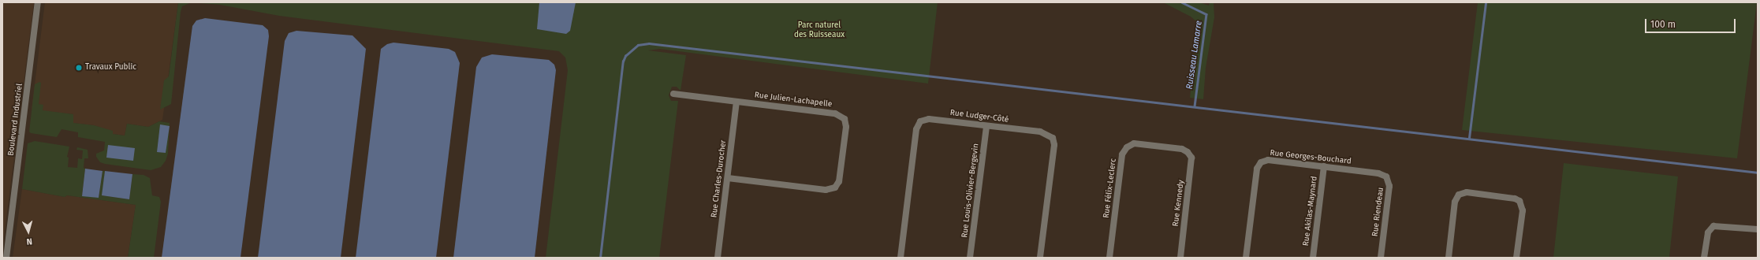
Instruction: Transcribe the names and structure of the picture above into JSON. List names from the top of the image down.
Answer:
{
  "streets": {
    "street": [
      "Rue Julien-Lachapelle",
      "Rue Ludger-Côté",
      "Boulevard Industriel",
      "Rue Georges-Bouchard",
      "Rue Charles-Durocher",
      "Rue Félix-Leclerc",
      "Rue Louis-Olivier-Bergevin",
      "Rue Kennedy",
      "Rue Akilas-Maynard",
      "Rue Riendeau"
    ]
  },
  "crossings": [
    ["Rue Julien-Lachapelle", "Rue Charles-Durocher"],
    ["Rue Ludger-Côté", "Rue Louis-Olivier-Bergevin"],
    ["Rue Georges-Bouchard", "Rue Akilas-Maynard"],
    ["Rue Georges-Bouchard", "Rue Riendeau"],
    ["Rue Félix-Leclerc", "Rue Kennedy"]
  ],
  "water": ["Ruisseau Lamarre"],
  "parks": ["Parc naturel des Ruisseaux"],
  "places": ["Travaux Public"],
  "scale_bar": "100 m",
  "north": "bottom"
}
